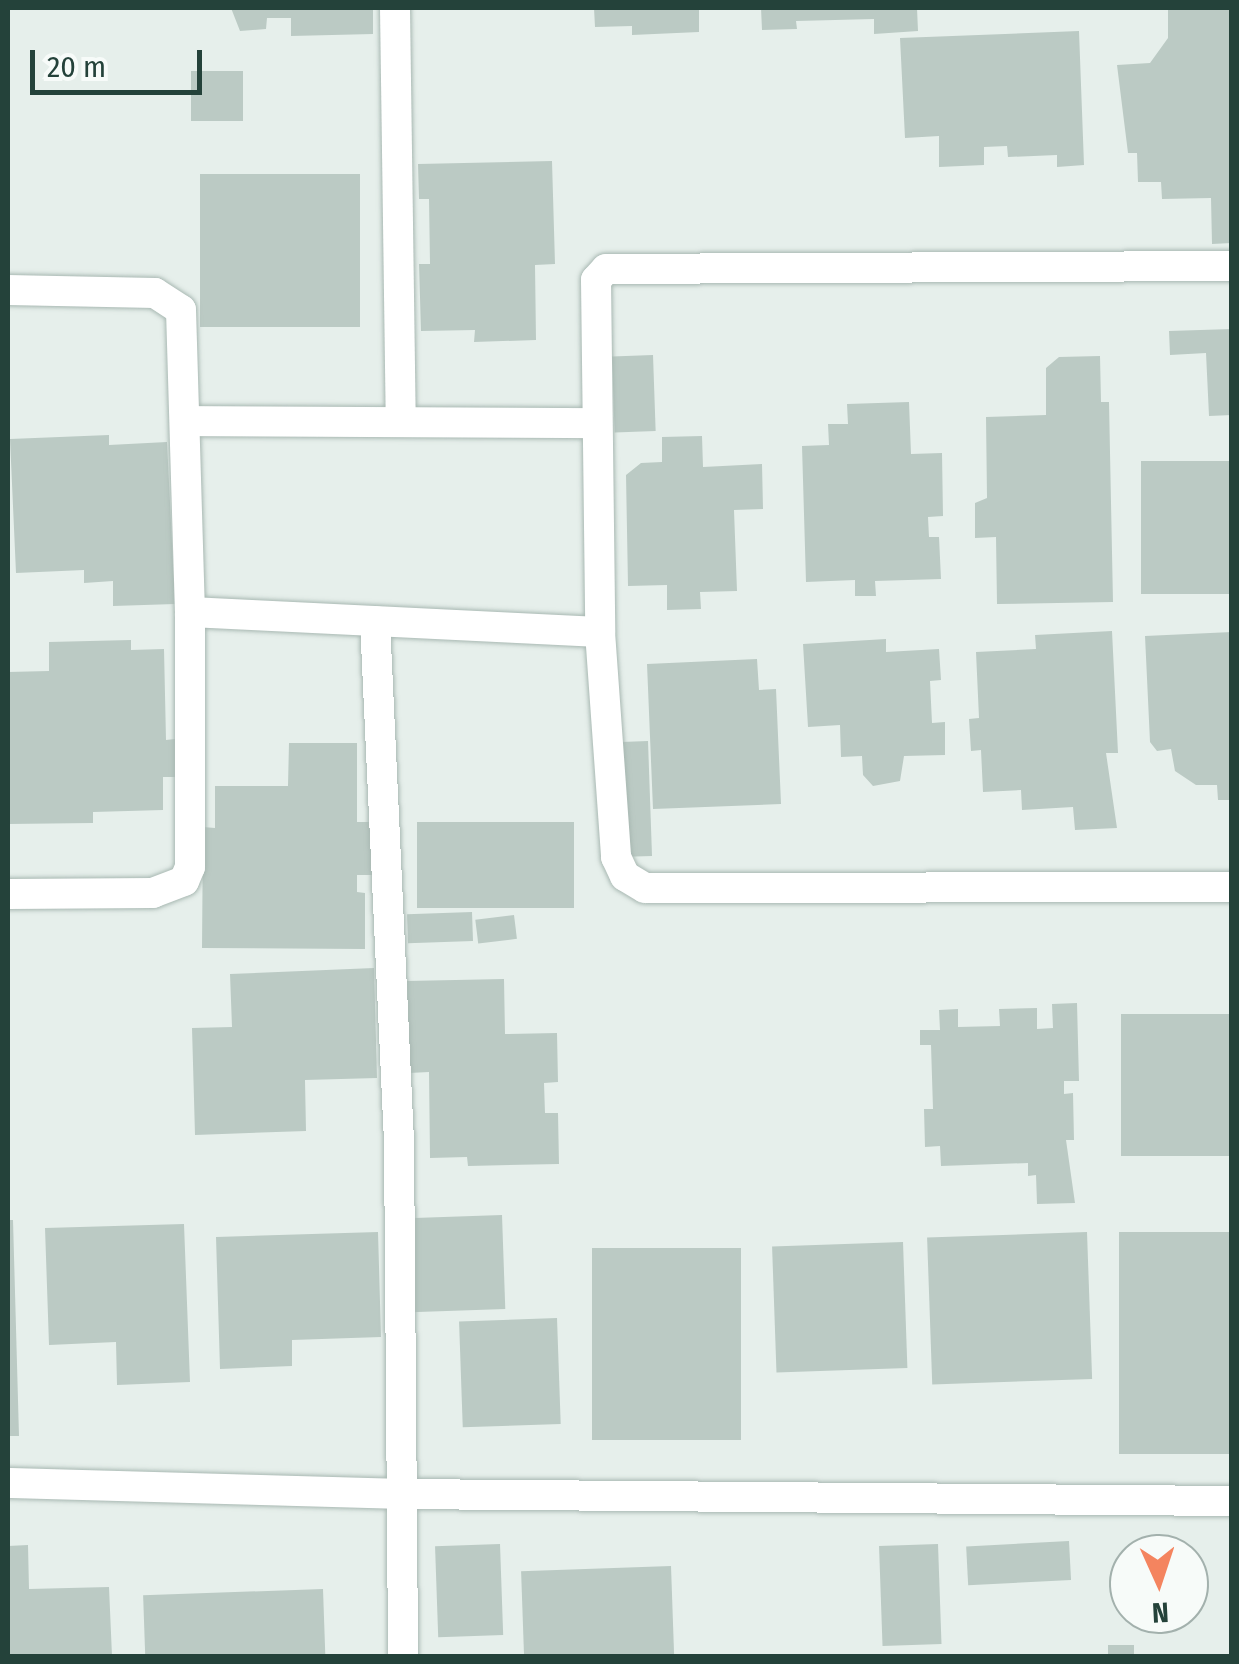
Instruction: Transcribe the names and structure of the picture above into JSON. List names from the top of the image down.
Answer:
{
  "scale_bar": "20 m",
  "north": "bottom"
}
